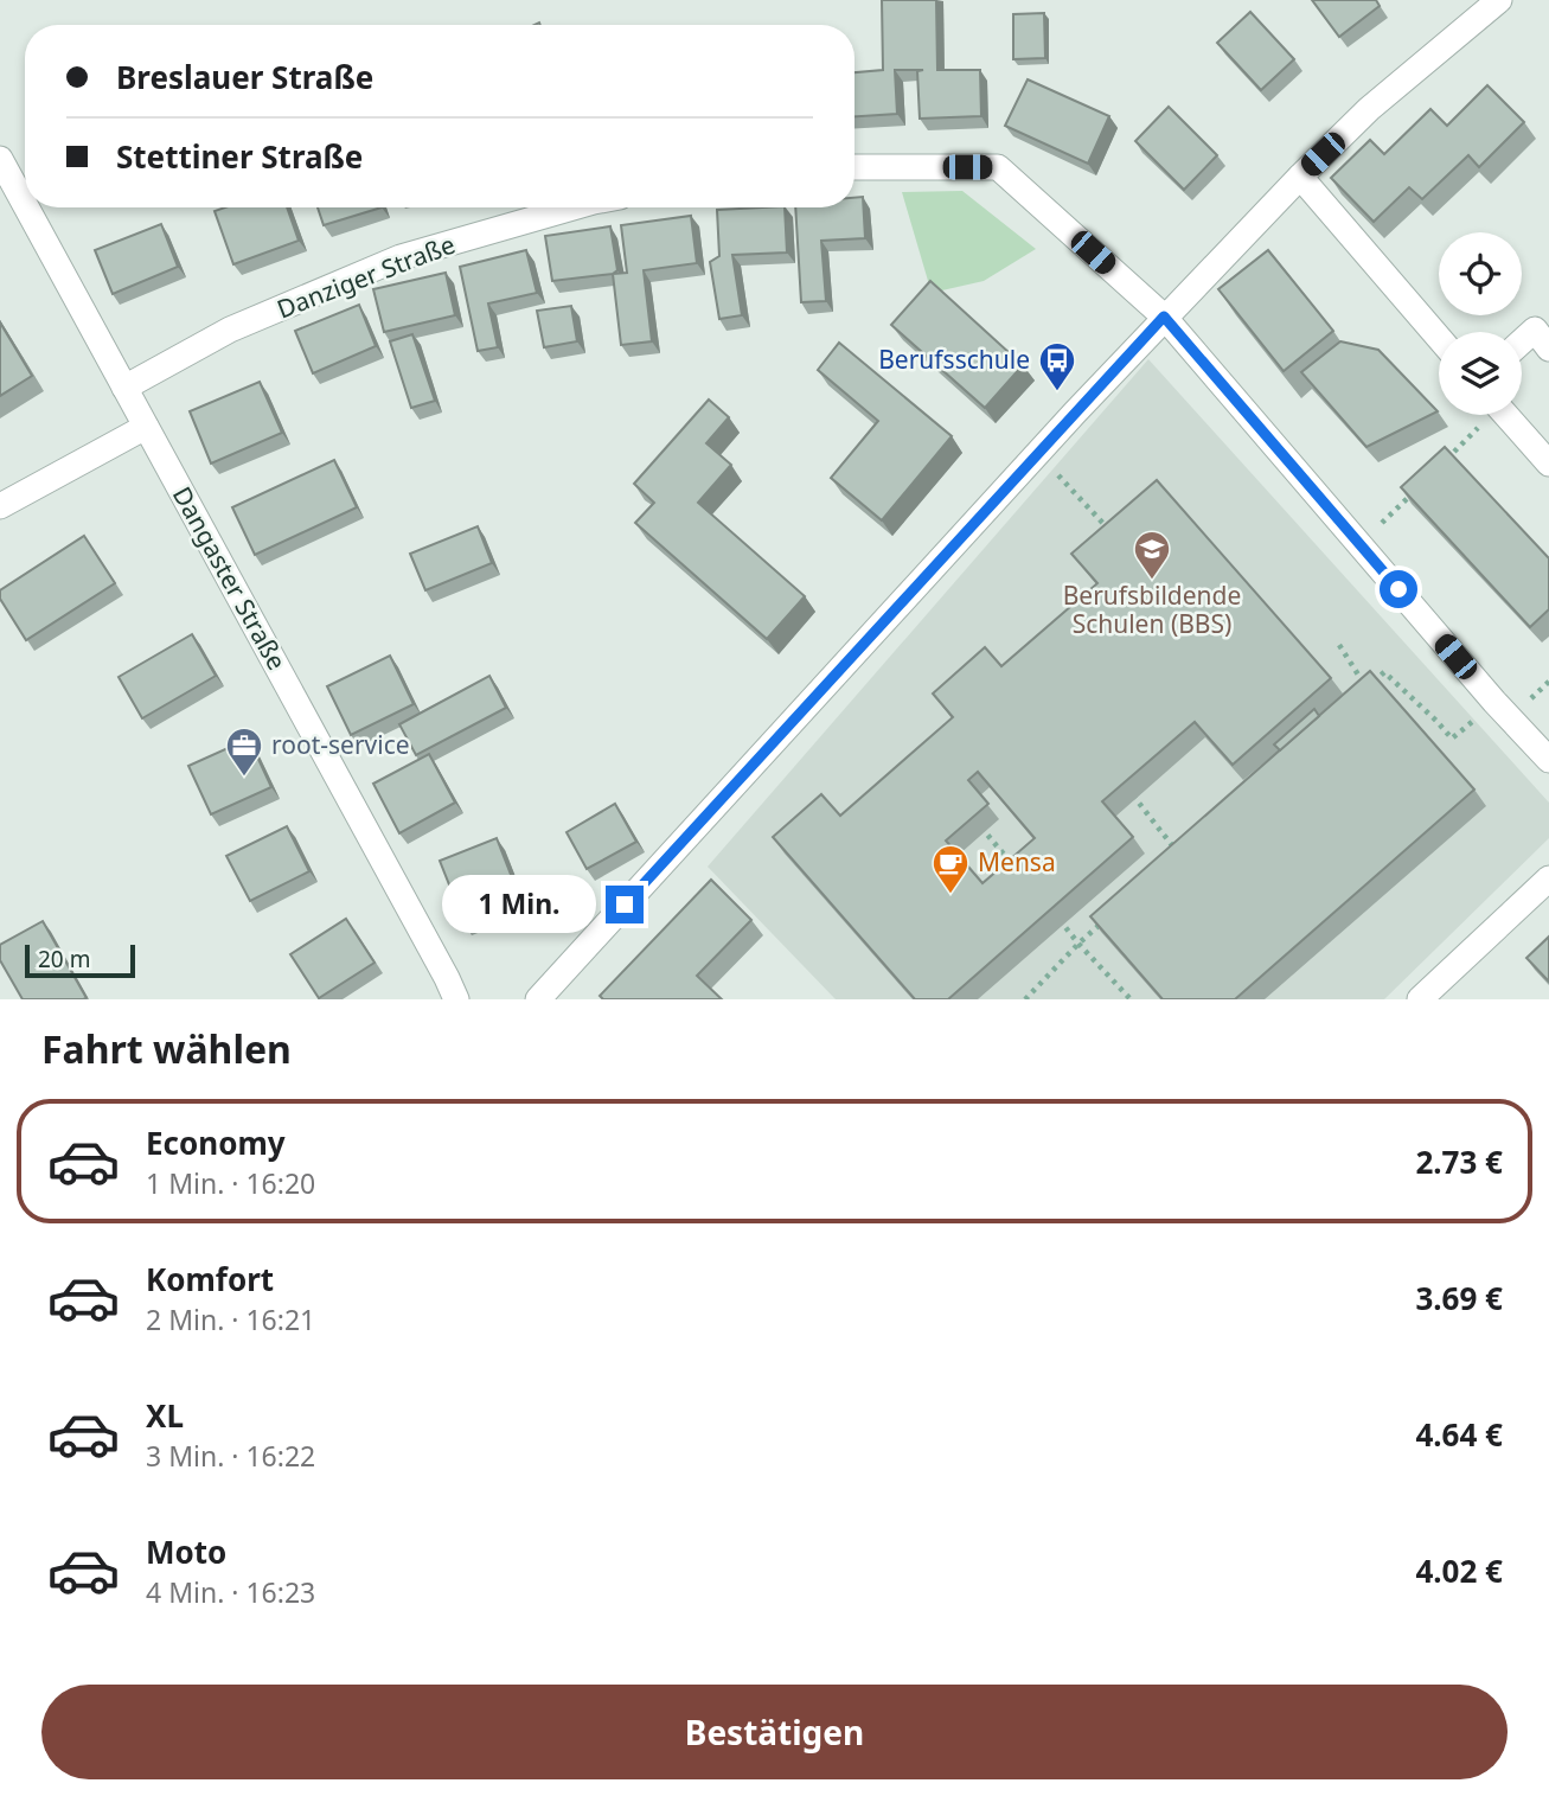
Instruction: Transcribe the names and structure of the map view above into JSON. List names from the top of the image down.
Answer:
{
  "streets": {
    "street": ["Danziger Straße", "Dangaster Straße"]
  },
  "crossings": [
    ["Danziger Straße", "Dangaster Straße"]
  ],
  "places": {
    "bus stop": ["Berufsschule"],
    "school or university": ["Berufsbildende Schulen (BBS)"],
    "office": ["root-service"],
    "cafe": ["Mensa"]
  },
  "scale_bar": "20 m",
  "page": {
    "banner": ["Breslauer Straße", "Stettiner Straße"],
    "bubble": "1 Min.",
    "scale": "20 m",
    "heading": "Fahrt wählen",
    "list": [
      {
        "name": "Economy",
        "note": "1 Min. · 16:20",
        "value": "2.73 €"
      },
      {
        "name": "Komfort",
        "note": "2 Min. · 16:21",
        "value": "3.69 €"
      },
      {
        "name": "XL",
        "note": "3 Min. · 16:22",
        "value": "4.64 €"
      },
      {
        "name": "Moto",
        "note": "4 Min. · 16:23",
        "value": "4.02 €"
      }
    ],
    "buttons": "Bestätigen"
  }
}
